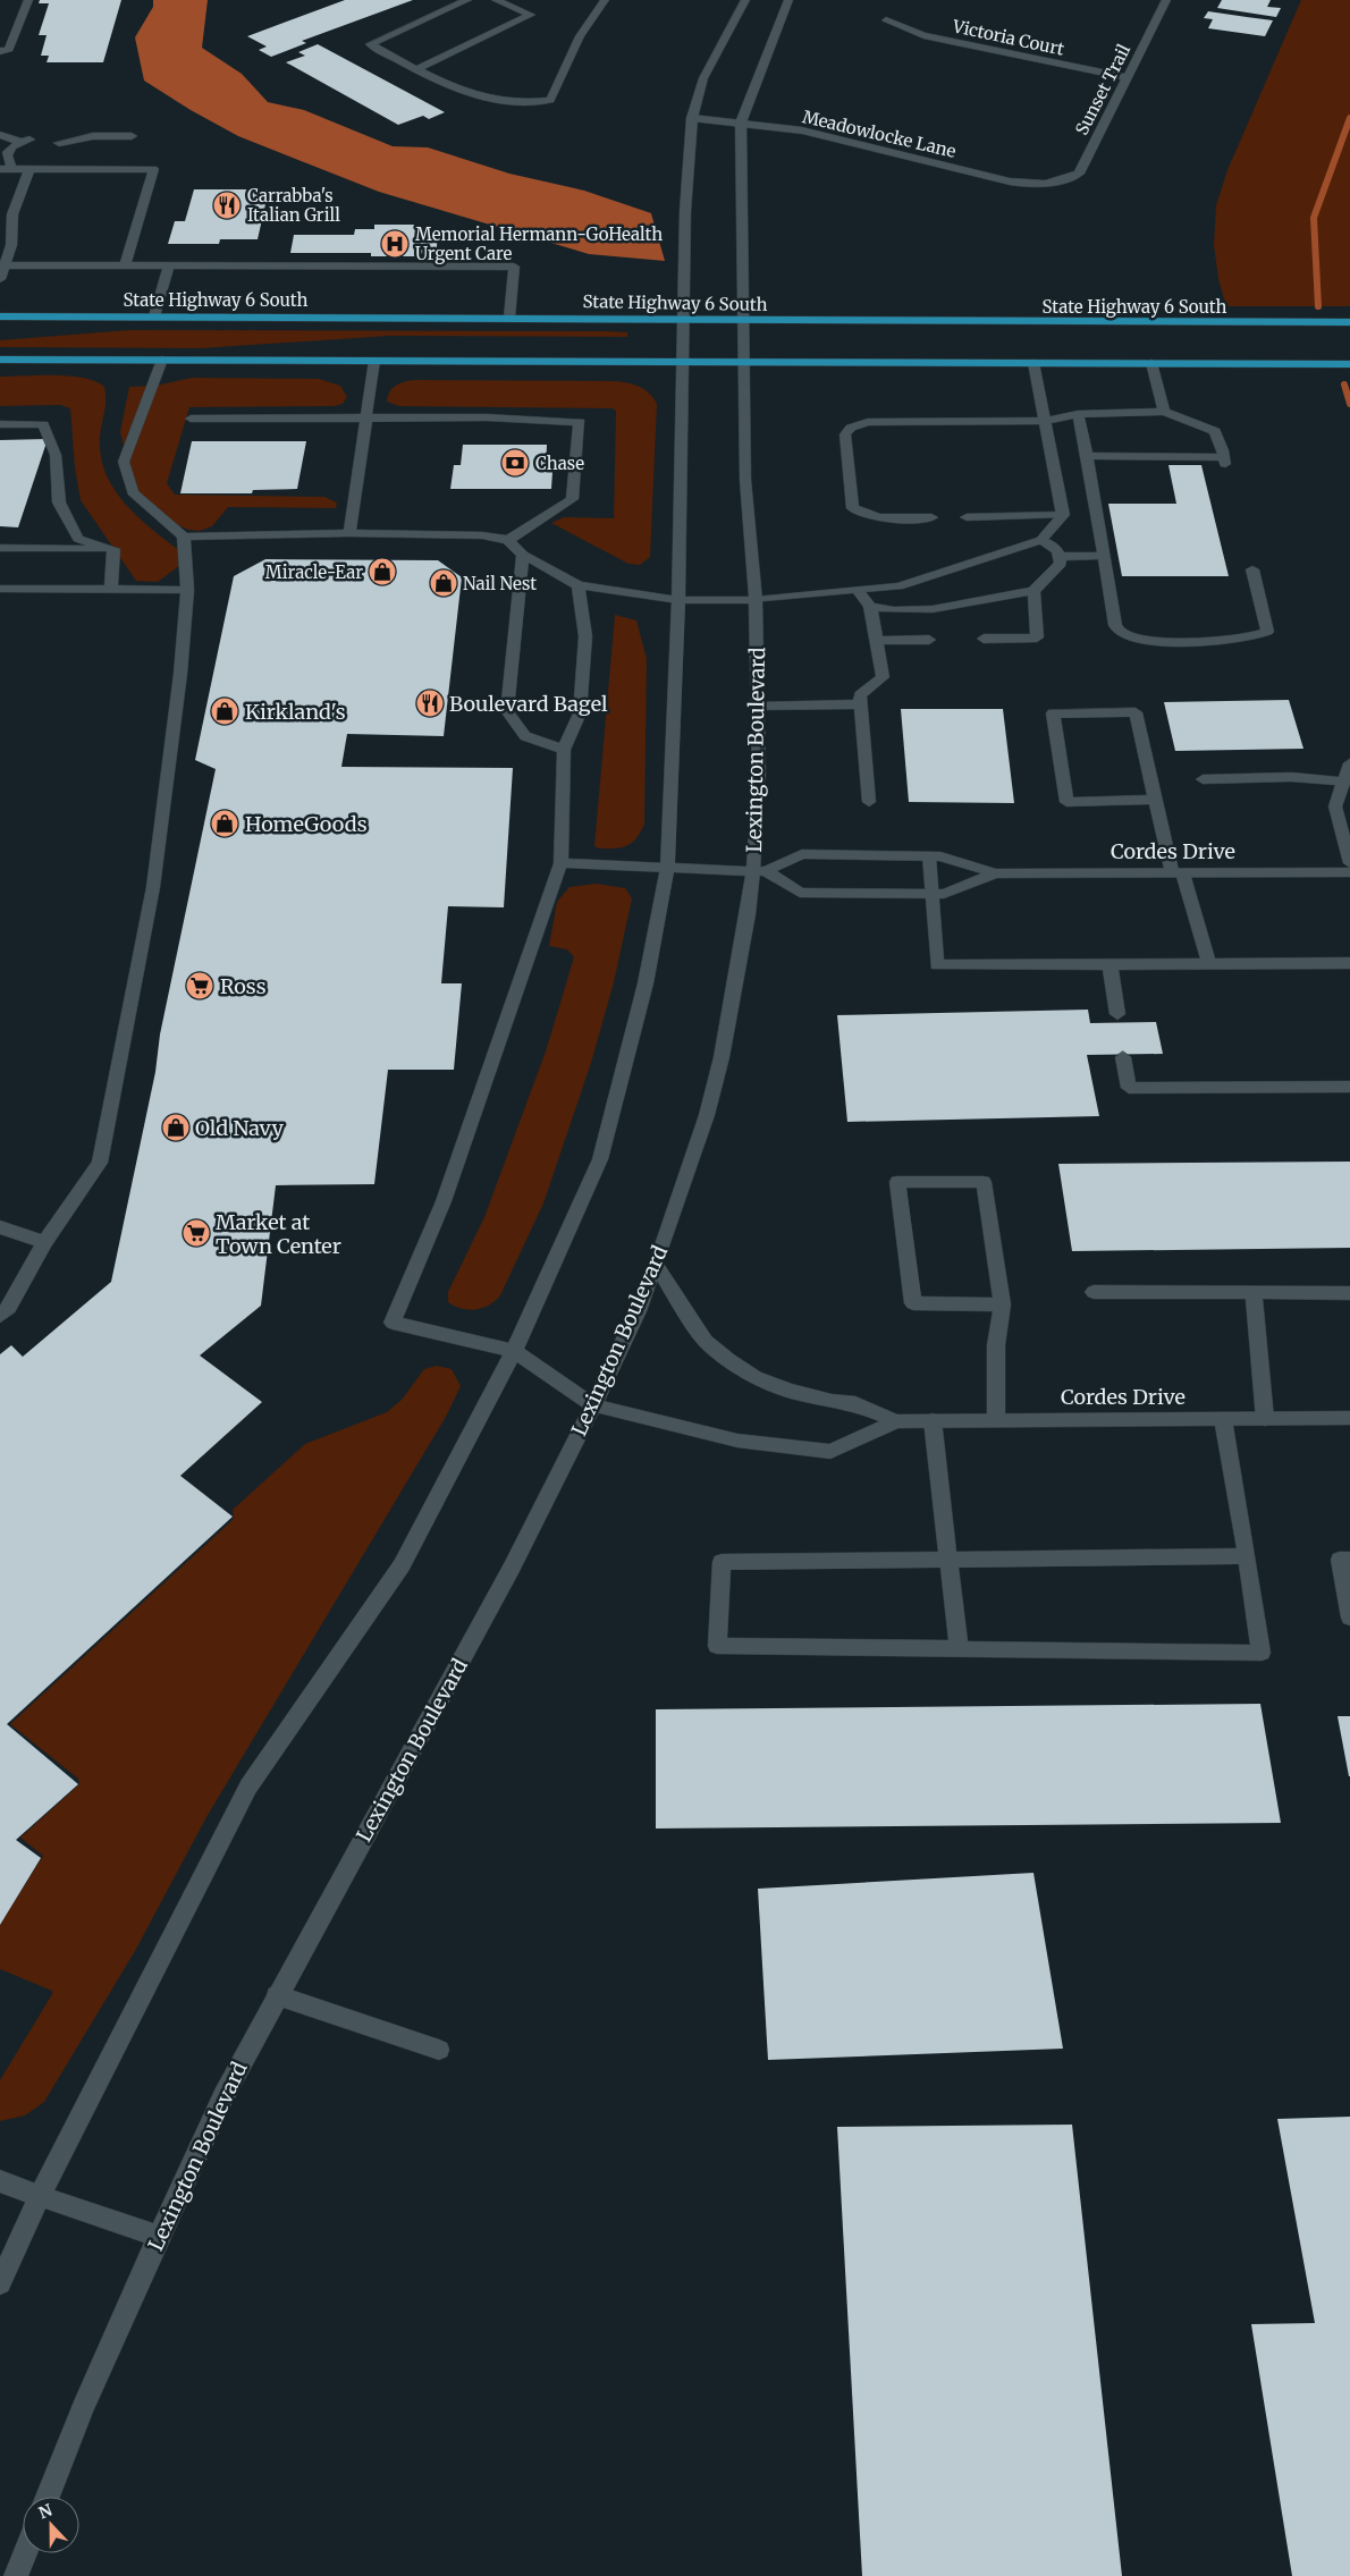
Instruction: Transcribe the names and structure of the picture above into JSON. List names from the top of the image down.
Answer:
{
  "streets": {
    "main road": [
      "Victoria Court",
      "Sunset Trail",
      "Meadowlocke Lane",
      "State Highway 6 South",
      "Lexington Boulevard",
      "Cordes Drive"
    ]
  },
  "crossings": [
    ["Victoria Court", "Sunset Trail"],
    ["Sunset Trail", "Meadowlocke Lane"],
    ["Meadowlocke Lane", "Lexington Boulevard"],
    ["State Highway 6 South", "Lexington Boulevard"],
    ["Lexington Boulevard", "Cordes Drive"]
  ],
  "places": {
    "restaurant": ["Carrabba's Italian Grill", "Boulevard Bagel"],
    "hospital": ["Memorial Hermann-GoHealth Urgent Care"],
    "bank": ["Chase"],
    "shop": [
      "Miracle-Ear",
      "Nail Nest",
      "Kirkland's",
      "HomeGoods",
      "Old Navy"
    ],
    "supermarket": ["Ross", "Market at Town Center"]
  },
  "north": "top"
}
